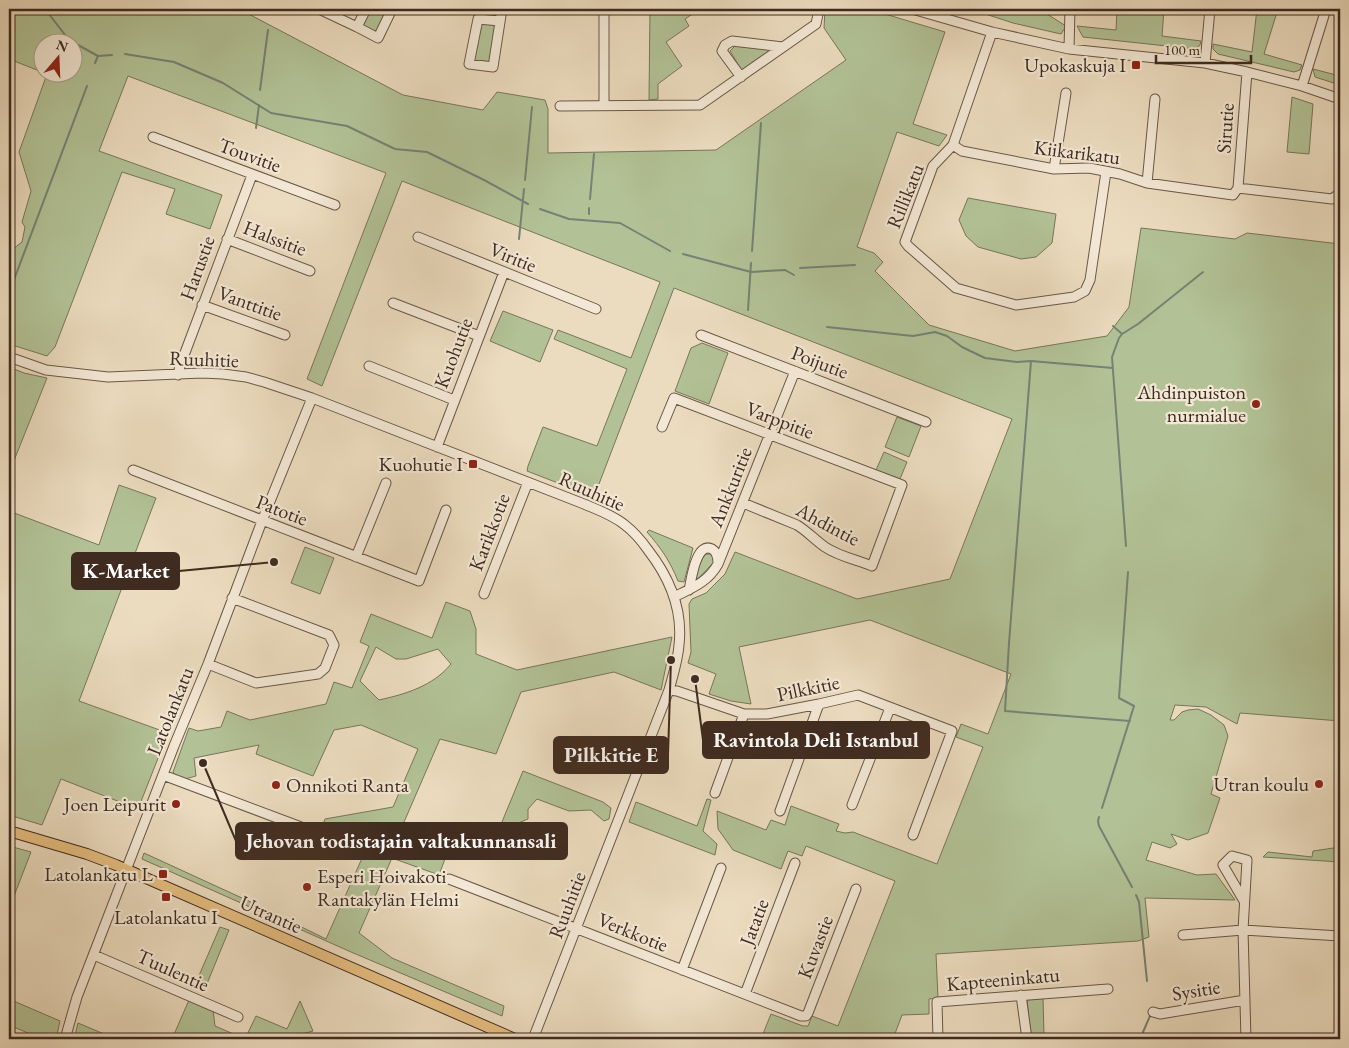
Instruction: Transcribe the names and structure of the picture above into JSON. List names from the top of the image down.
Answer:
{
  "streets": {
    "main road": ["Utrantie"],
    "street": [
      "Sirutie",
      "Kiikarikatu",
      "Touvitie",
      "Rillikatu",
      "Halssitie",
      "Viritie",
      "Harustie",
      "Vanttitie",
      "Kuohutie",
      "Ruuhitie",
      "Poijutie",
      "Varppitie",
      "Ankkuritie",
      "Patotie",
      "Ahdintie",
      "Karikkotie",
      "Pilkkitie",
      "Latolankatu",
      "Jatatie",
      "Verkkotie",
      "Kuvastie",
      "Tuulentie",
      "Kapteeninkatu",
      "Sysitie"
    ]
  },
  "crossings": [
    ["Sirutie", "Kiikarikatu"],
    ["Kiikarikatu", "Rillikatu"],
    ["Touvitie", "Harustie"],
    ["Halssitie", "Harustie"],
    ["Viritie", "Kuohutie"],
    ["Harustie", "Vanttitie"],
    ["Harustie", "Ruuhitie"],
    ["Kuohutie", "Ruuhitie"],
    ["Ruuhitie", "Ankkuritie"],
    ["Ruuhitie", "Karikkotie"],
    ["Ruuhitie", "Pilkkitie"],
    ["Ruuhitie", "Latolankatu"],
    ["Ruuhitie", "Verkkotie"],
    ["Poijutie", "Ankkuritie"],
    ["Varppitie", "Ankkuritie"],
    ["Varppitie", "Ahdintie"],
    ["Ankkuritie", "Ahdintie"],
    ["Patotie", "Latolankatu"],
    ["Latolankatu", "Utrantie"],
    ["Latolankatu", "Tuulentie"],
    ["Jatatie", "Verkkotie"],
    ["Verkkotie", "Kuvastie"]
  ],
  "places": {
    "transit": [
      "Upokaskuja I",
      "Kuohutie I",
      "Latolankatu L",
      "Latolankatu I"
    ],
    "other": [
      "Ahdinpuiston nurmialue",
      "K-Market",
      "Pilkkitie E",
      "Ravintola Deli Istanbul",
      "Jehovan todistajain valtakunnansali",
      "Utran koulu",
      "Onnikoti Ranta",
      "Joen Leipurit",
      "Esperi Hoivakoti Rantakylän Helmi"
    ]
  },
  "scale_bar": "100 m",
  "north": "top"
}
